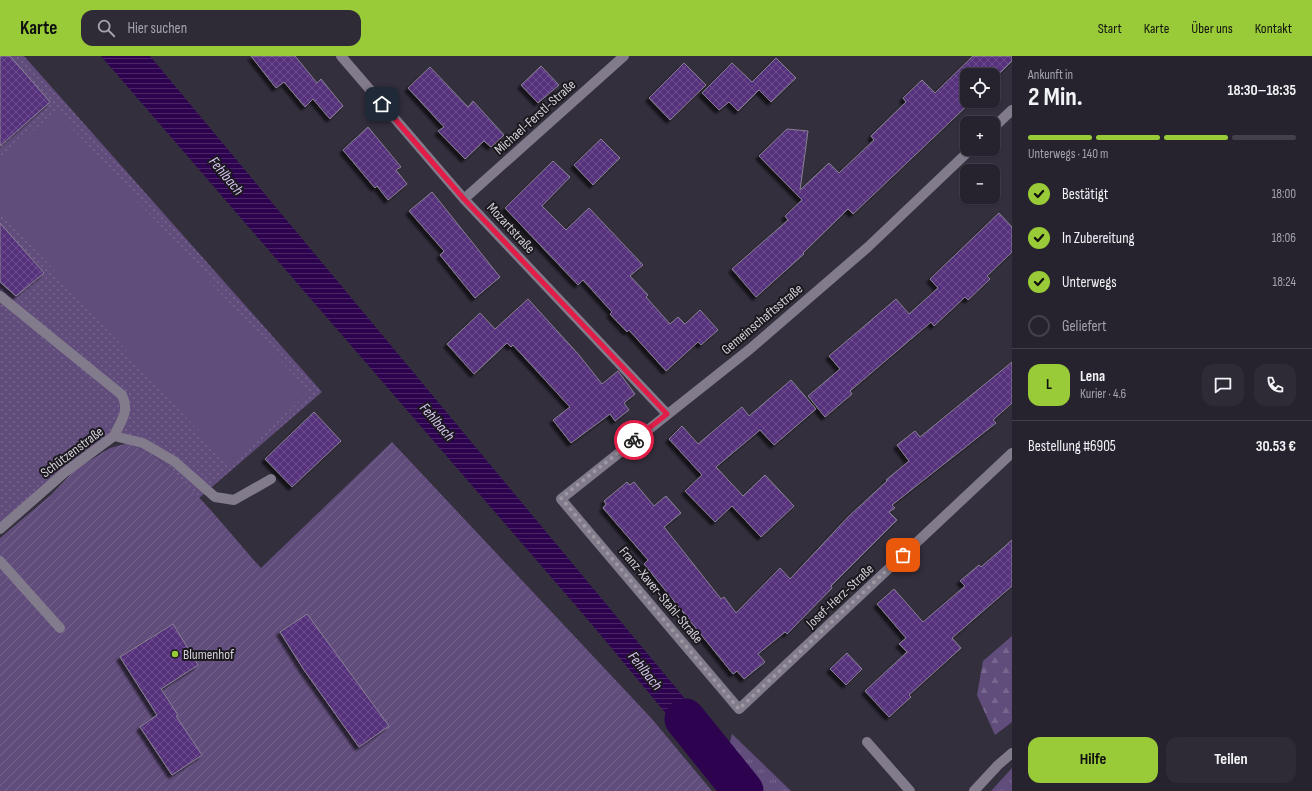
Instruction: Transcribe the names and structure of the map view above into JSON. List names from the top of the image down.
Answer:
{
  "streets": {
    "street": [
      "Michael-Ferstl-Straße",
      "Mozartstraße",
      "Gemeinschaftsstraße",
      "Schützenstraße",
      "Franz-Xaver-Stahl-Straße",
      "Josef-Herz-Straße"
    ]
  },
  "crossings": [
    ["Michael-Ferstl-Straße", "Mozartstraße"],
    ["Mozartstraße", "Gemeinschaftsstraße"],
    ["Gemeinschaftsstraße", "Franz-Xaver-Stahl-Straße"],
    ["Franz-Xaver-Stahl-Straße", "Josef-Herz-Straße"]
  ],
  "water": ["Fehlbach"],
  "places": ["Blumenhof"],
  "page": {
    "header": "Karte",
    "search": "Hier suchen",
    "nav": [
      "Start",
      "Karte",
      "Über uns",
      "Kontakt"
    ],
    "heading": ["2 Min.", "Ankunft in", "18:30–18:35"],
    "panel": [
      "Lena",
      "Kurier · 4.6",
      "Bestellung #6905",
      "30.53 €"
    ],
    "map_buttons": ["+", "−"],
    "bar": "Unterwegs · 140 m",
    "list": [
      ["Bestätigt", "18:00"],
      ["In Zubereitung", "18:06"],
      ["Unterwegs", "18:24"],
      "Geliefert"
    ],
    "round": "L",
    "buttons": ["Hilfe", "Teilen"]
  }
}
